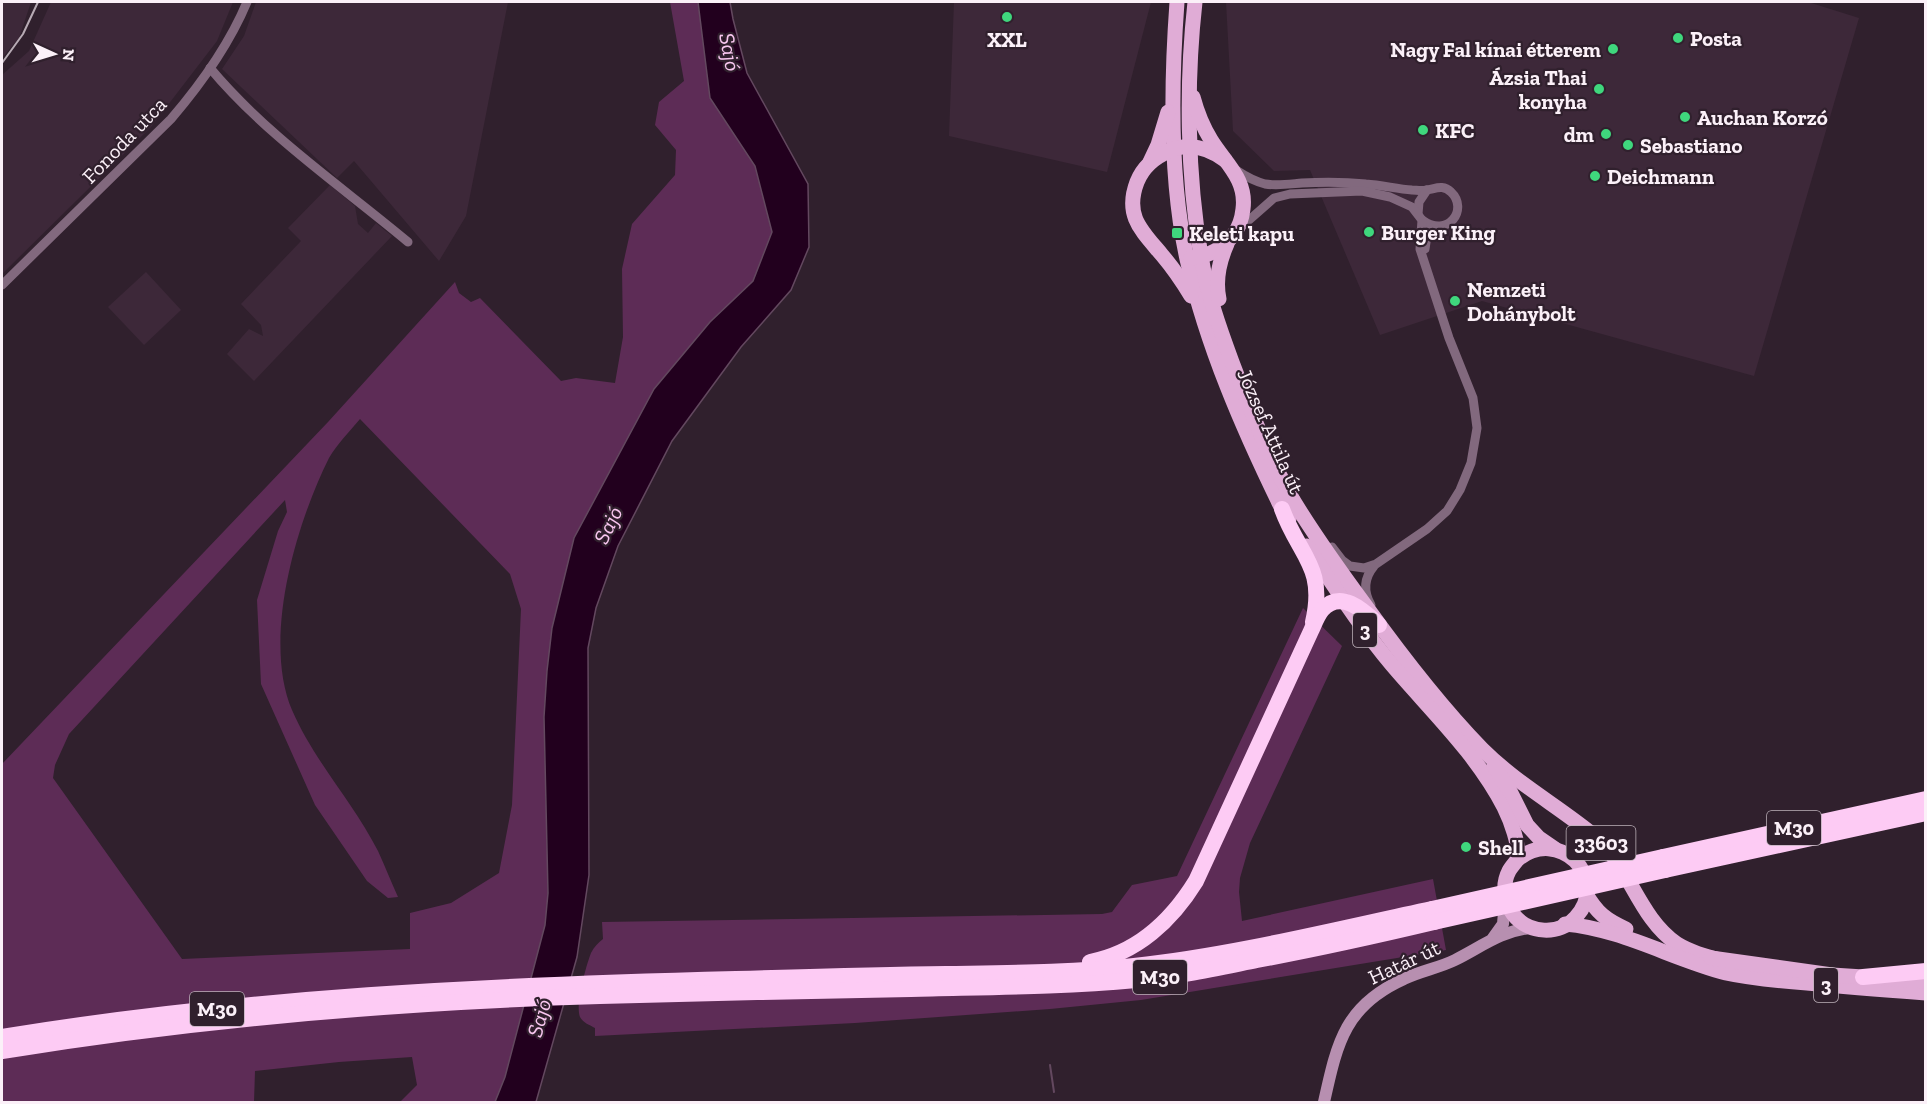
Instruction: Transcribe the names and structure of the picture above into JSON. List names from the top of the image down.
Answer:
{
  "streets": {
    "highway": ["M30"],
    "main road": [
      "József Attila út",
      "3",
      "33603",
      "Határ út"
    ],
    "street": ["Fonoda utca"]
  },
  "crossings": [
    ["József Attila út", "3"],
    ["József Attila út", "33603"],
    ["József Attila út", "Határ út"],
    ["3", "33603"],
    ["3", "Határ út"]
  ],
  "water": ["Sajó"],
  "places": {
    "other": [
      "XXL",
      "Posta",
      "Nagy Fal kínai étterem",
      "Ázsia Thai konyha",
      "Auchan Korzó",
      "KFC",
      "dm",
      "Sebastiano",
      "Deichmann",
      "Burger King",
      "Nemzeti Dohánybolt",
      "Shell"
    ],
    "transit": ["Keleti kapu"]
  },
  "north": "right"
}
